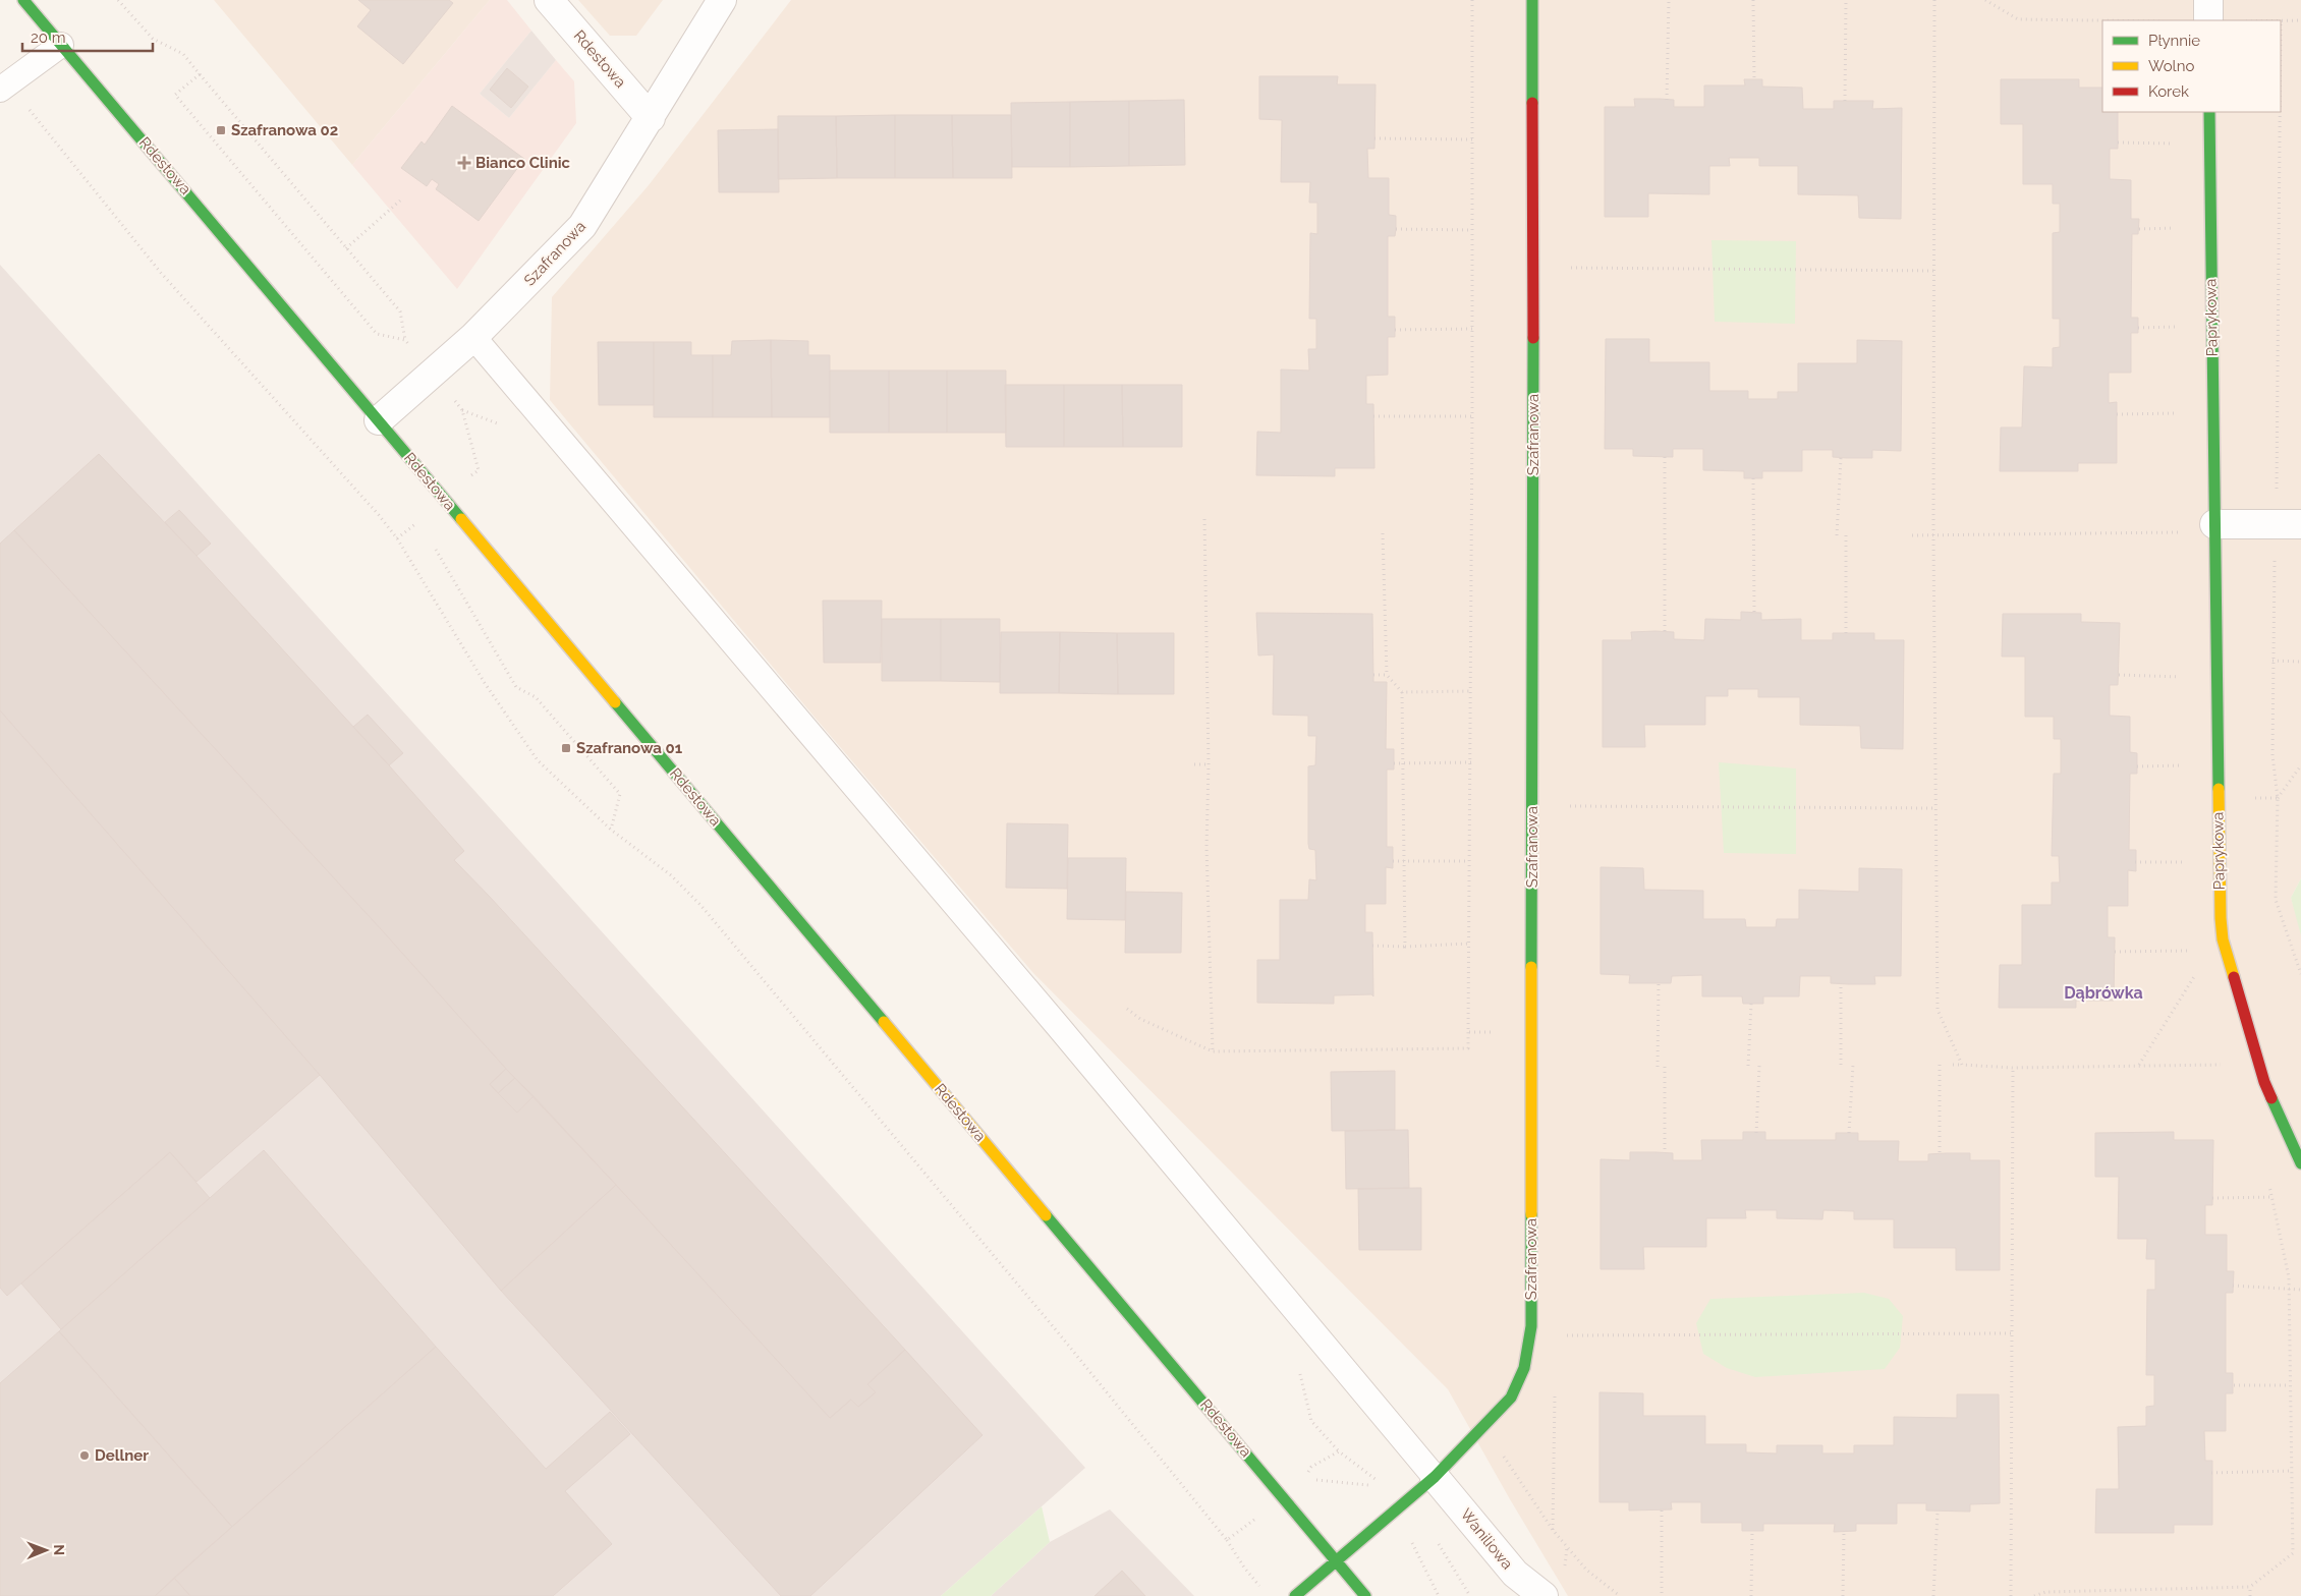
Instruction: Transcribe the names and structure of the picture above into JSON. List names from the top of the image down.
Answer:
{
  "streets": {
    "street": [
      "Rdestowa",
      "Szafranowa",
      "Paprykowa",
      "Waniliowa"
    ]
  },
  "crossings": [
    ["Rdestowa", "Szafranowa"],
    ["Szafranowa", "Waniliowa"]
  ],
  "districts": ["Dąbrówka"],
  "places": {
    "transit": ["Szafranowa 02", "Szafranowa 01"],
    "health": ["Bianco Clinic"],
    "other": ["Dellner"]
  },
  "legend": ["Płynnie", "Wolno", "Korek"],
  "scale_bar": "20 m",
  "north": "right"
}
